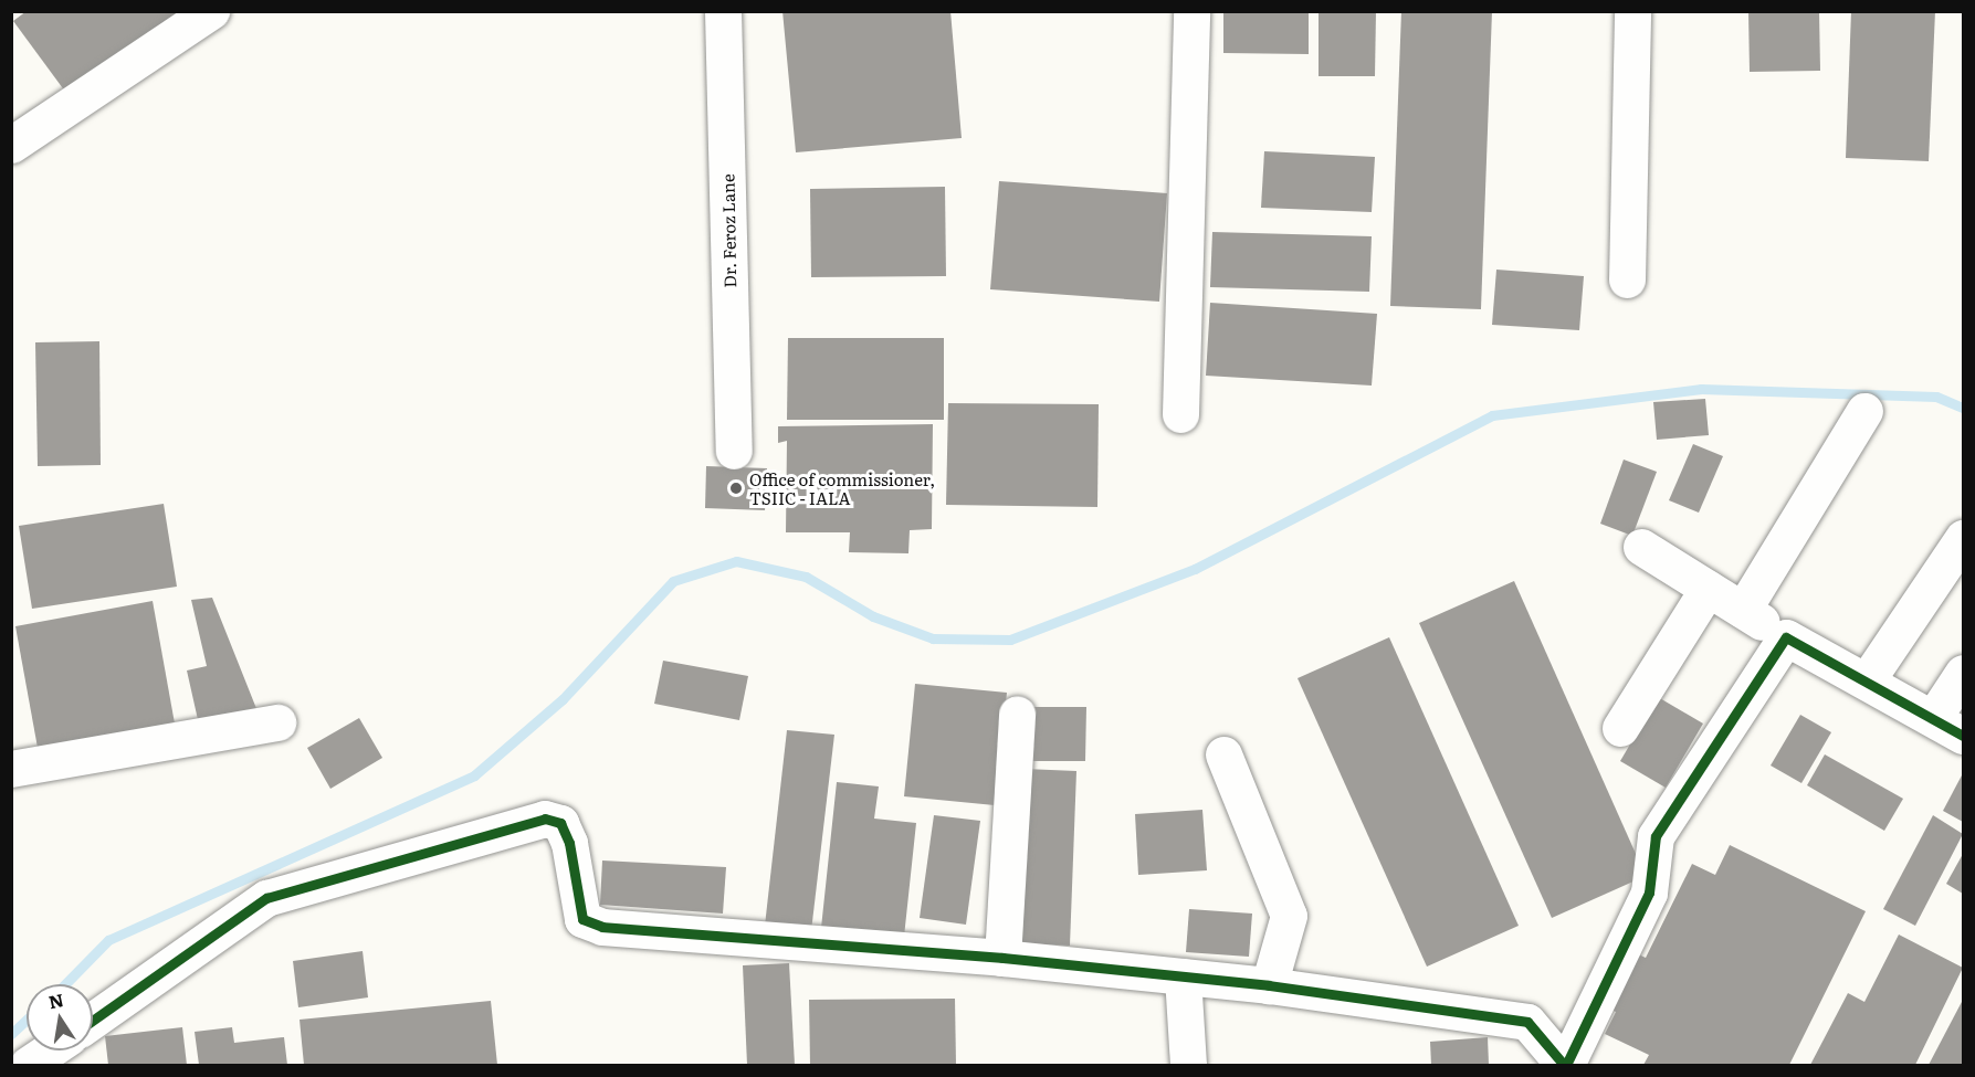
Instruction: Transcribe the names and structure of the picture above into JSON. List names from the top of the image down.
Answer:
{
  "streets": {
    "street": ["Dr. Feroz Lane"]
  },
  "places": ["Office of commissioner, TSIIC - IALA"],
  "north": "top"
}
